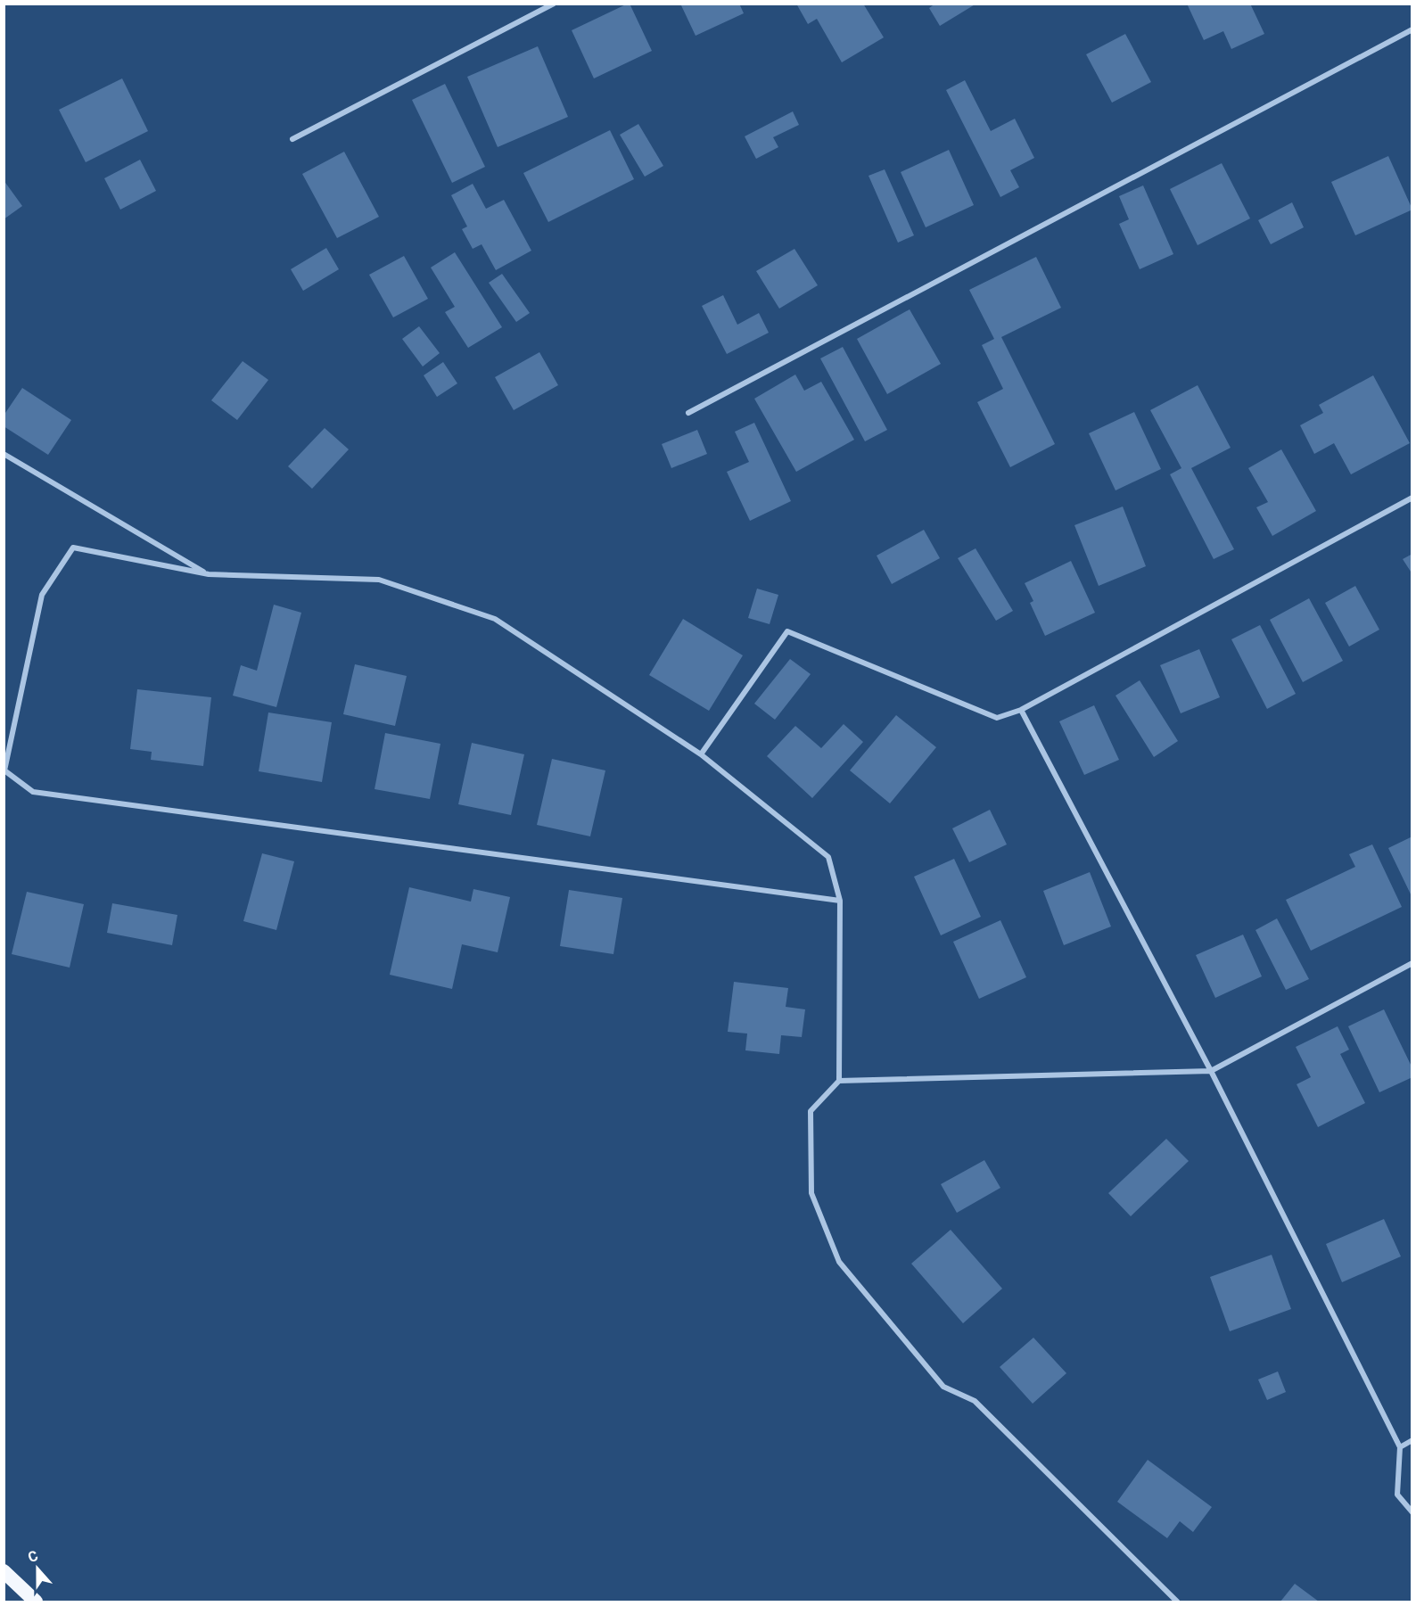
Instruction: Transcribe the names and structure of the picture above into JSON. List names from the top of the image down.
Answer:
{
  "north": "top"
}
